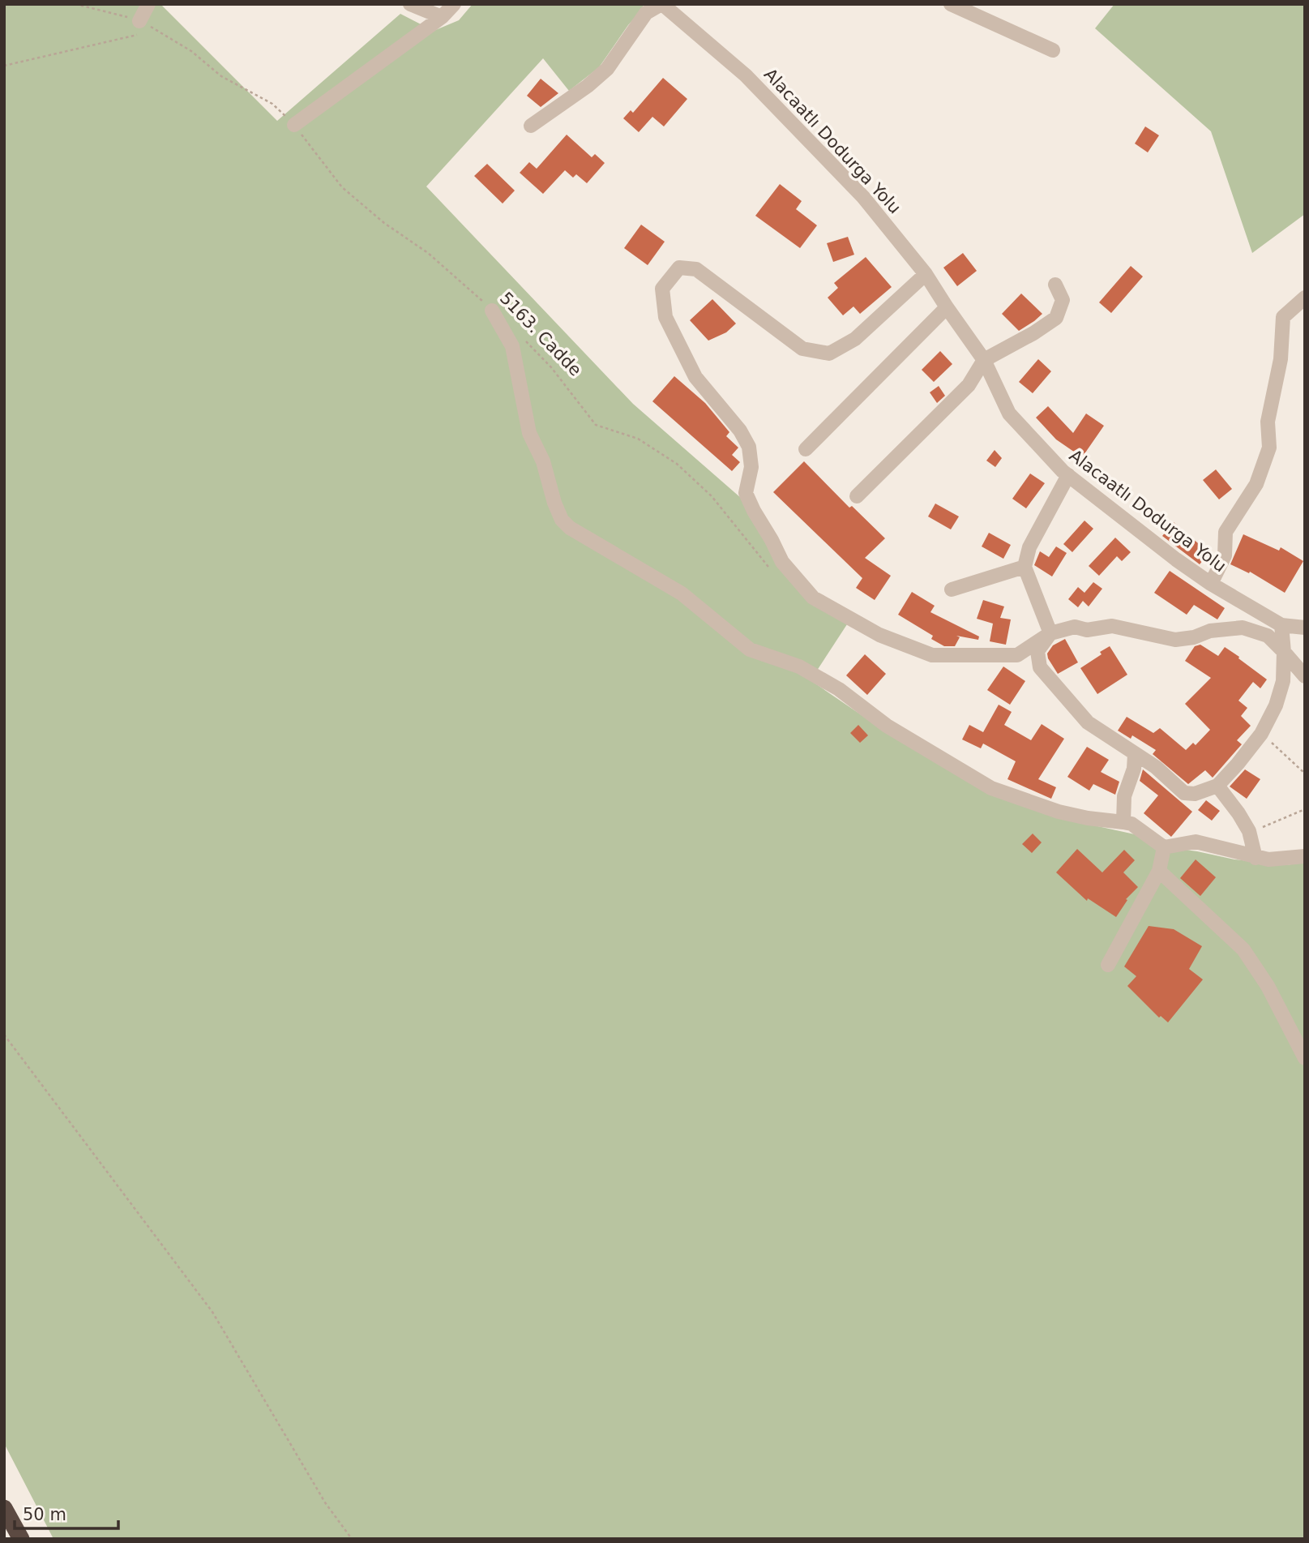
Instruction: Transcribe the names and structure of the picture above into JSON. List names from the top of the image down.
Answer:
{
  "streets": {
    "street": ["Alacaatlı Dodurga Yolu"],
    "path": ["5163. Cadde"]
  },
  "scale_bar": "50 m"
}
